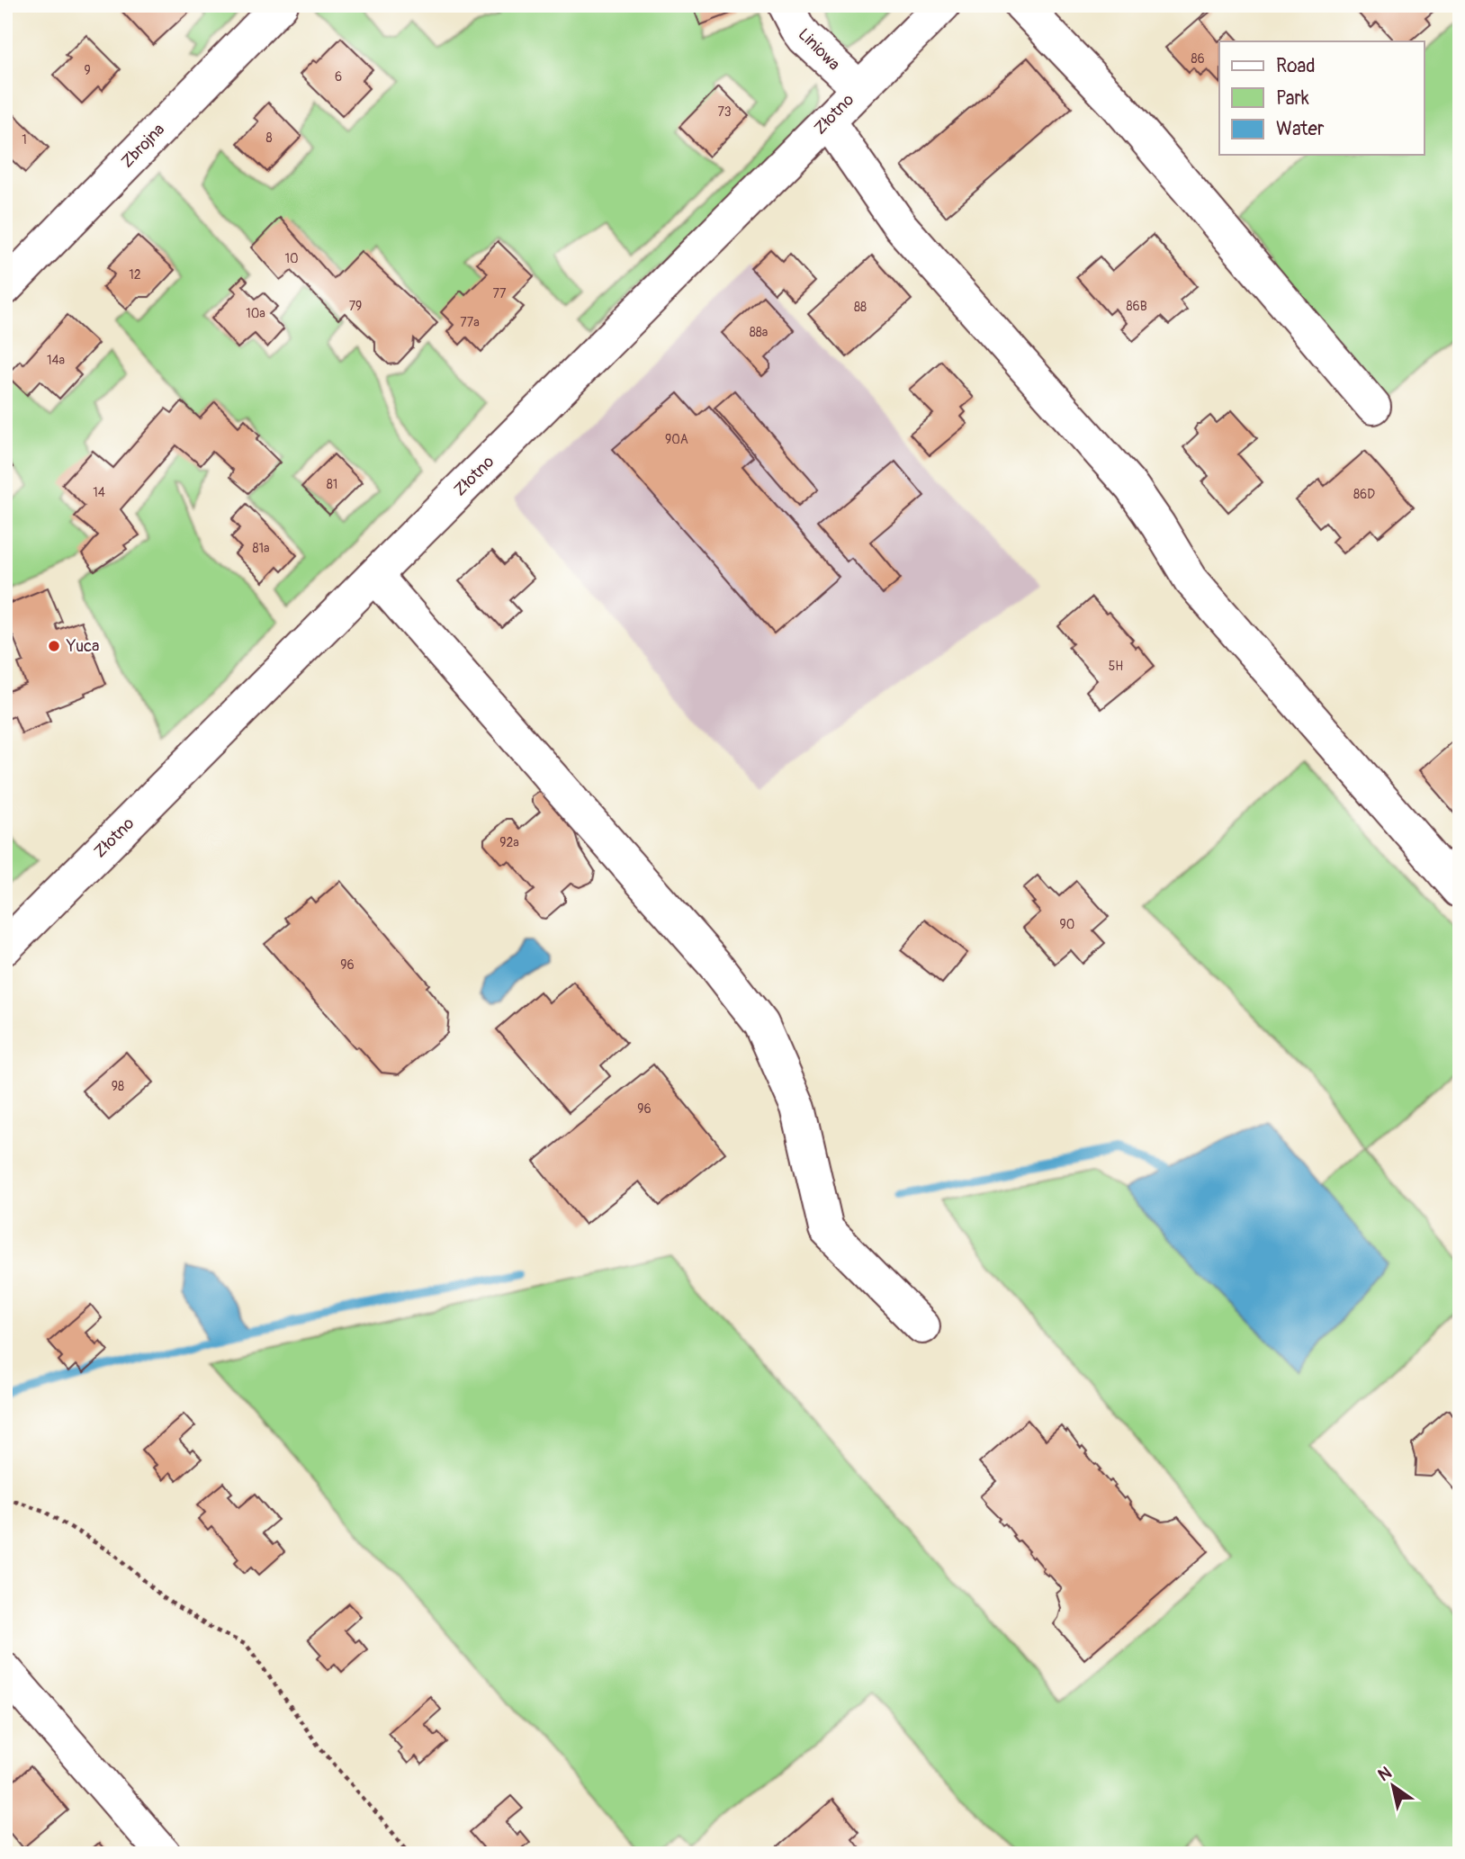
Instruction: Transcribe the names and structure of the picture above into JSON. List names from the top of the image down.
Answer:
{
  "streets": {
    "street": ["Liniowa", "Złotno", "Zbrojna"]
  },
  "crossings": [
    ["Liniowa", "Złotno"]
  ],
  "places": ["Yuca"],
  "house_numbers": [
    "86",
    "9",
    "6",
    "73",
    "8",
    "1",
    "10",
    "12",
    "77",
    "79",
    "86B",
    "88",
    "10a",
    "77a",
    "88a",
    "14a",
    "90A",
    "81",
    "14",
    "86D",
    "81a",
    "5H",
    "92a",
    "90",
    "96",
    "98",
    "96"
  ],
  "legend": ["Road", "Park", "Water"],
  "north": "top left"
}
